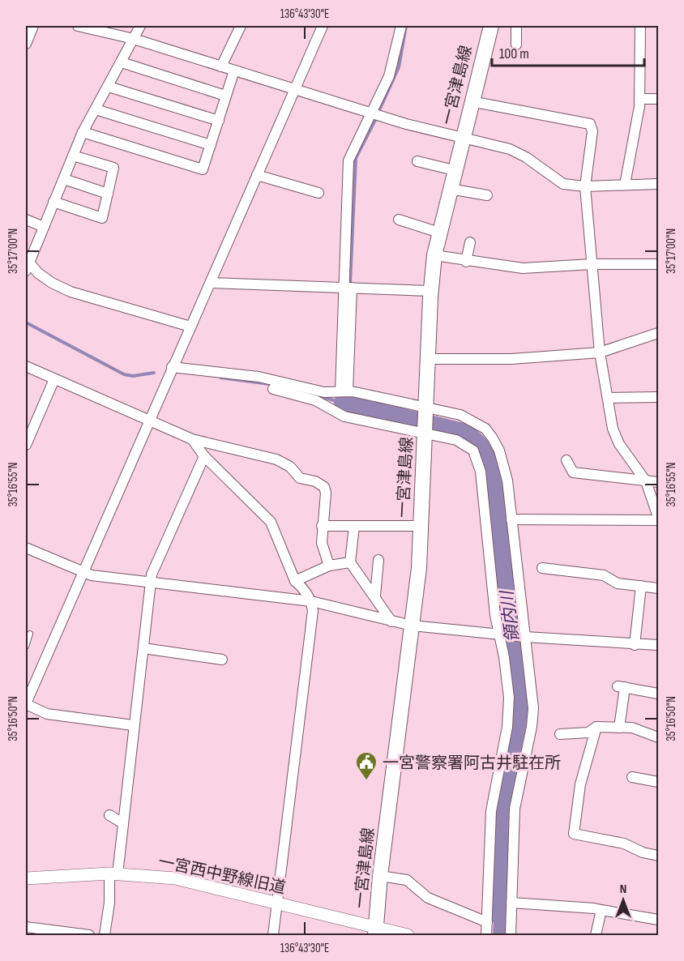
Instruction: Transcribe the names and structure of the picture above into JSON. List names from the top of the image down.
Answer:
{
  "streets": {
    "main road": ["一宮津島線"],
    "street": ["一宮西中野線旧道"]
  },
  "crossings": [
    ["一宮津島線", "一宮西中野線旧道"]
  ],
  "water": ["領内川"],
  "places": {
    "public building": ["一宮警察署阿古井駐在所"]
  },
  "scale_bar": "100 m",
  "north": "top",
  "coordinates": [
    "136°43'30\"E",
    "35°17'00\"N",
    "35°16'55\"N",
    "35°16'50\"N"
  ]
}
